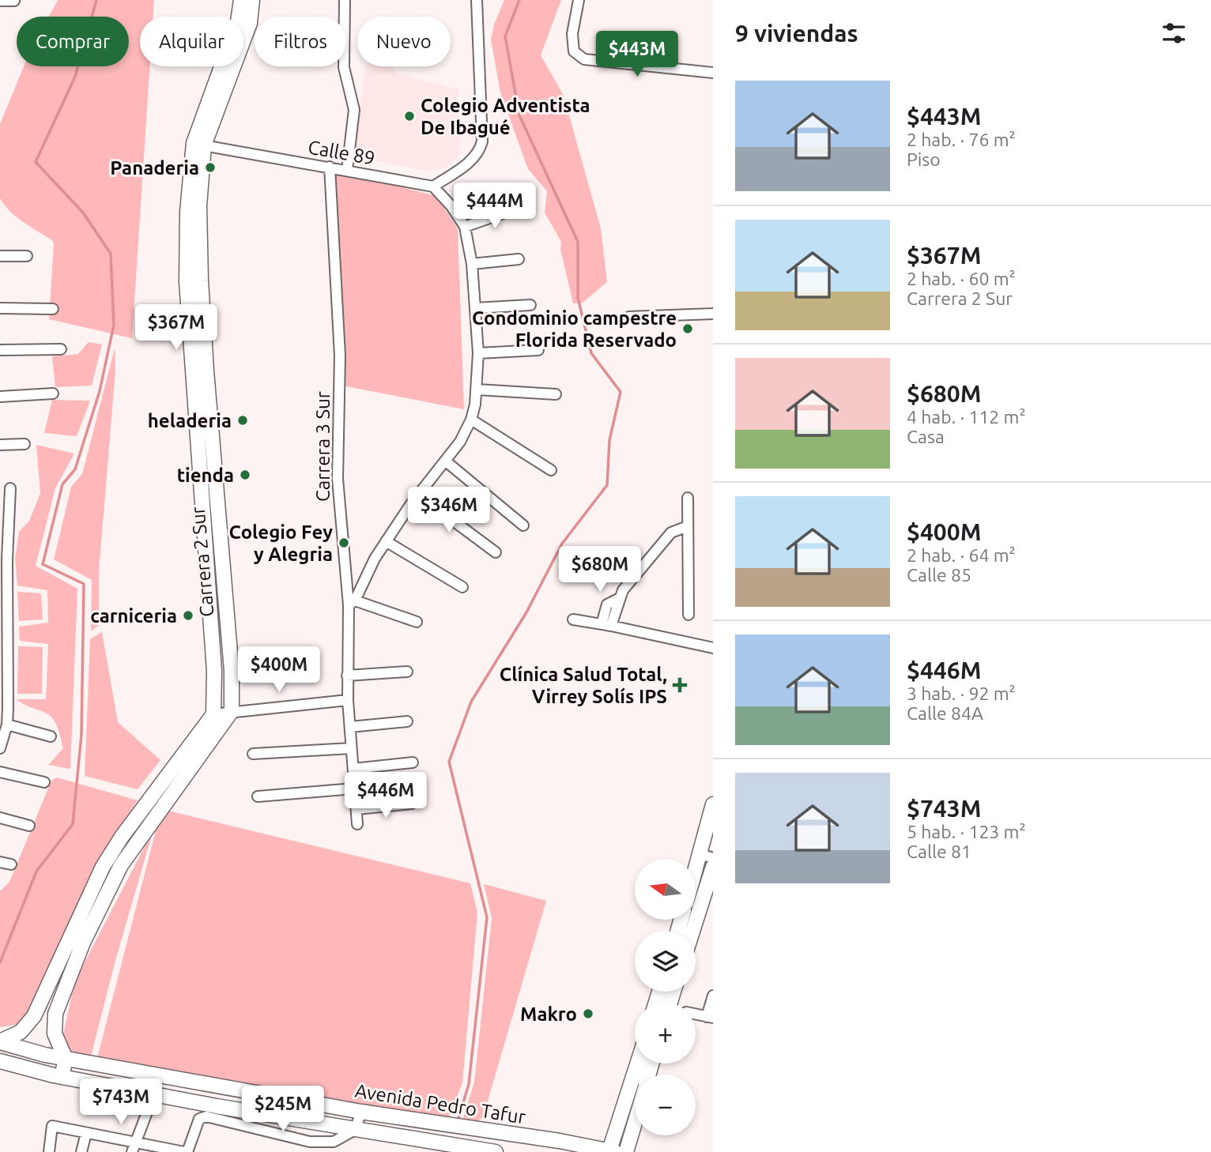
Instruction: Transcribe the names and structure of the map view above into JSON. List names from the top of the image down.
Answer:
{
  "streets": {
    "street": [
      "Calle 89",
      "Carrera 3 Sur",
      "Carrera 2 Sur",
      "Avenida Pedro Tafur"
    ]
  },
  "crossings": [
    ["Calle 89", "Carrera 3 Sur"],
    ["Calle 89", "Carrera 2 Sur"]
  ],
  "places": {
    "other": [
      "Colegio Adventista De Ibagué",
      "Panaderia",
      "Condominio campestre Florida Reservado",
      "heladeria",
      "tienda",
      "Colegio Fey y Alegria",
      "carniceria",
      "Makro"
    ],
    "health": ["Clínica Salud Total, Virrey Solís IPS"]
  },
  "north": "left",
  "page": {
    "heading": "9 viviendas",
    "chip": [
      "Comprar",
      "Alquilar",
      "Filtros",
      "Nuevo"
    ],
    "price": [
      "$443M",
      "$444M",
      "$367M",
      "$346M",
      "$680M",
      "$400M",
      "$446M",
      "$743M",
      "$245M"
    ],
    "list": [
      {
        "name": "$443M",
        "note": "2 hab. · 76 m² · Piso"
      },
      {
        "name": "$367M",
        "note": "2 hab. · 60 m² · Carrera 2 Sur"
      },
      {
        "name": "$680M",
        "note": "4 hab. · 112 m² · Casa"
      },
      {
        "name": "$400M",
        "note": "2 hab. · 64 m² · Calle 85"
      },
      {
        "name": "$446M",
        "note": "3 hab. · 92 m² · Calle 84A"
      },
      {
        "name": "$743M",
        "note": "5 hab. · 123 m² · Calle 81"
      }
    ],
    "map_buttons": ["+", "−"]
  }
}
